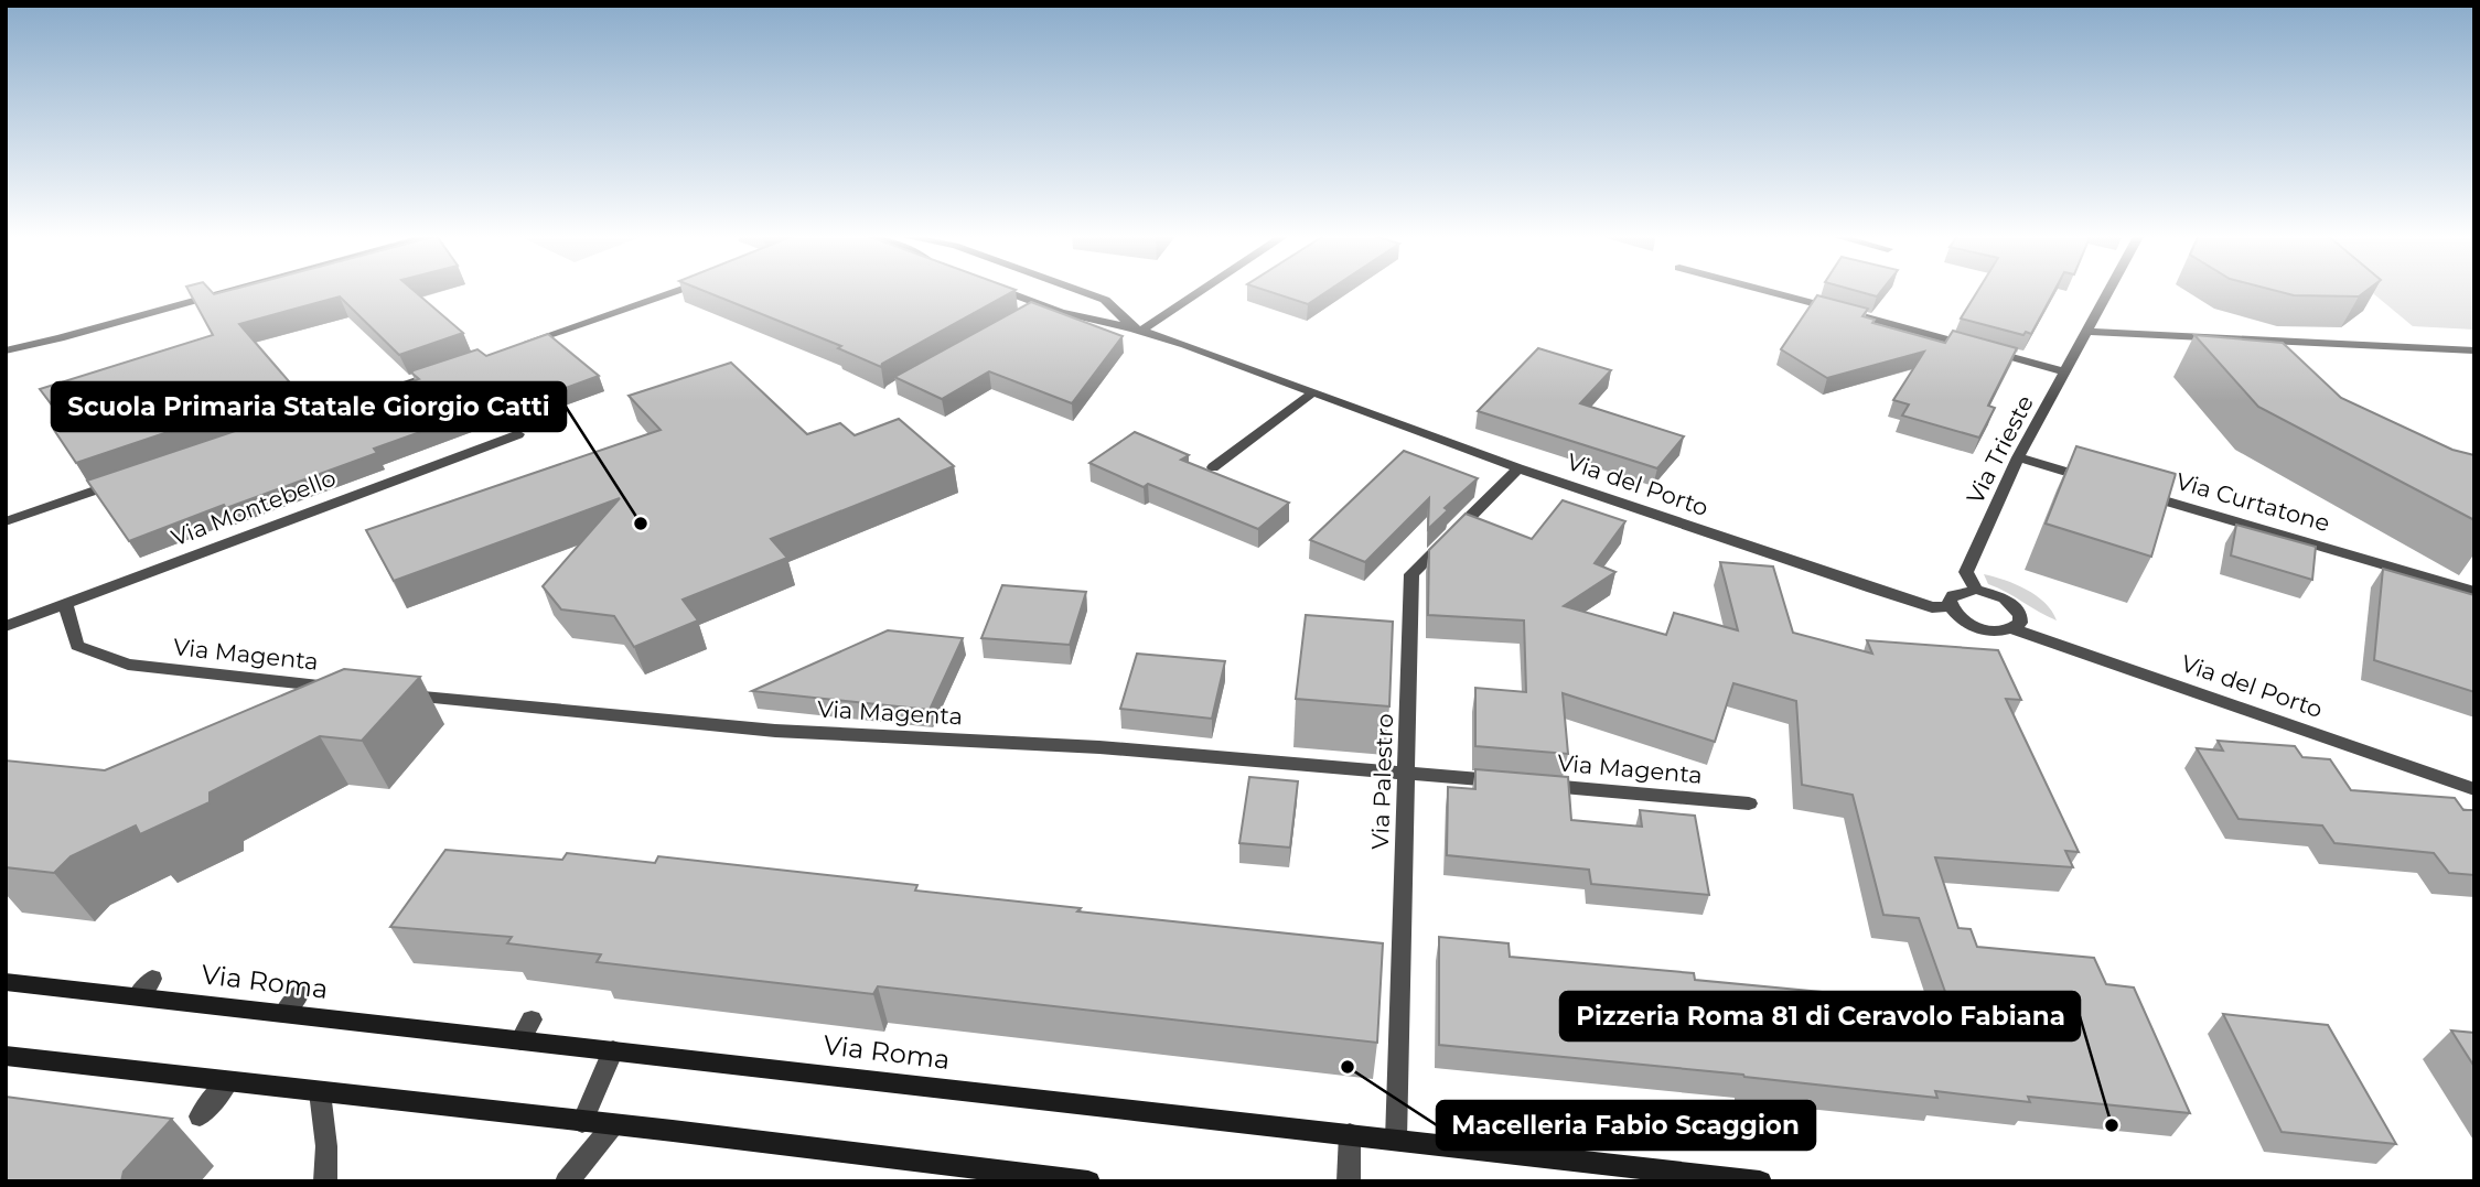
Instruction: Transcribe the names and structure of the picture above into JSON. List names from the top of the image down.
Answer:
{
  "streets": {
    "main road": ["Via Roma"],
    "street": [
      "Via Trieste",
      "Via del Porto",
      "Via Curtatone",
      "Via Montebello",
      "Via Magenta",
      "Via Palestro"
    ]
  },
  "crossings": [
    ["Via del Porto", "Via Palestro"],
    ["Via Montebello", "Via Magenta"],
    ["Via Magenta", "Via Palestro"],
    ["Via Palestro", "Via Roma"]
  ],
  "places": ["Scuola Primaria Statale Giorgio Catti", "Macelleria Fabio Scaggion", "Pizzeria Roma 81 di Ceravolo Fabiana"]
}
